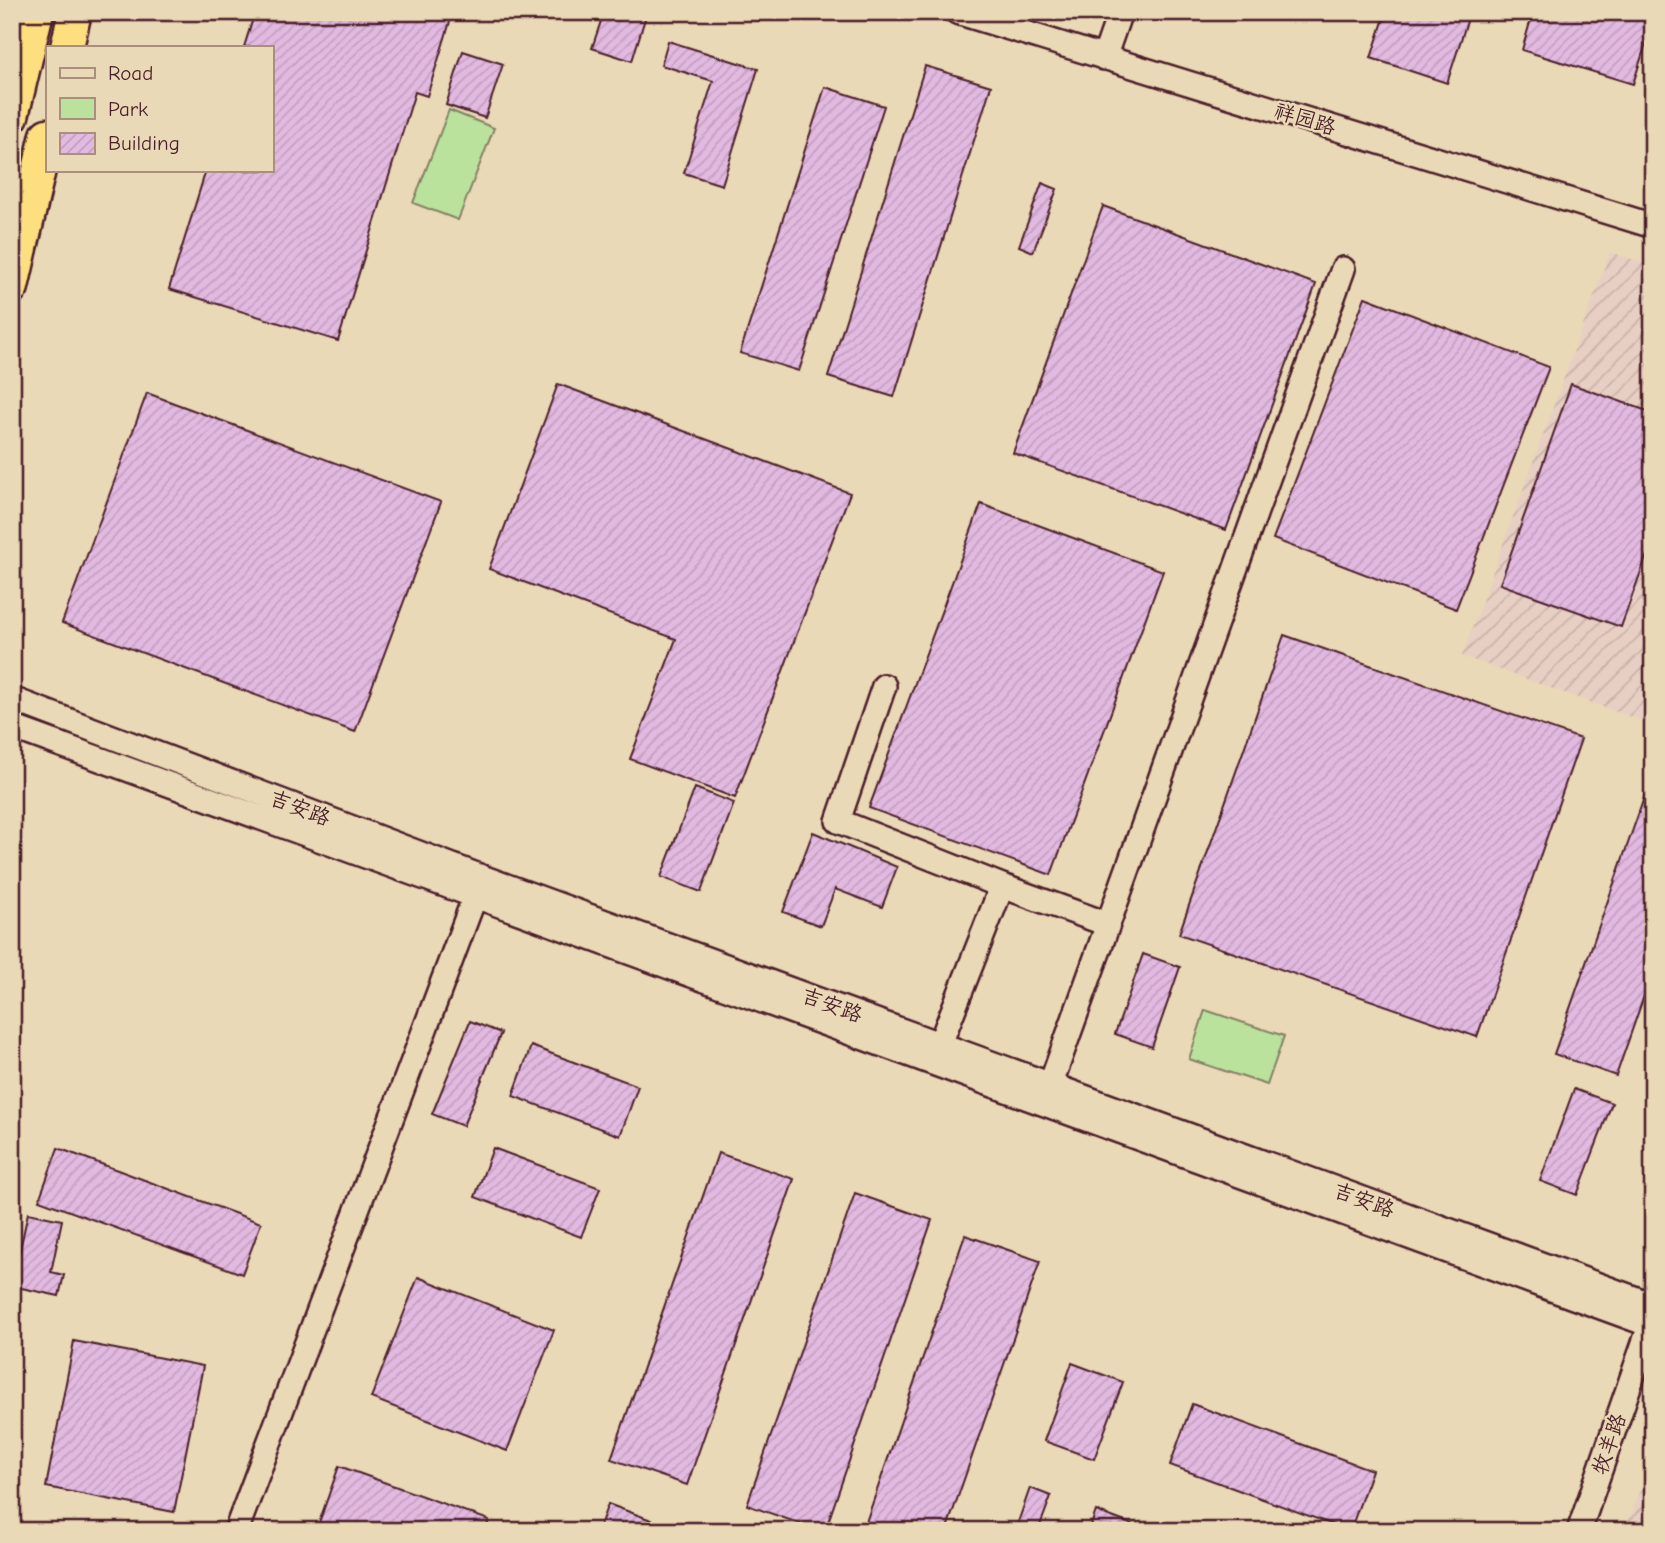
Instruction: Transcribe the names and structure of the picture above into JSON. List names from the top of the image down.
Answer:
{
  "streets": {
    "street": ["祥园路", "吉安路", "牧羊路"]
  },
  "crossings": [
    ["吉安路", "牧羊路"]
  ],
  "legend": ["Road", "Park", "Building"]
}
